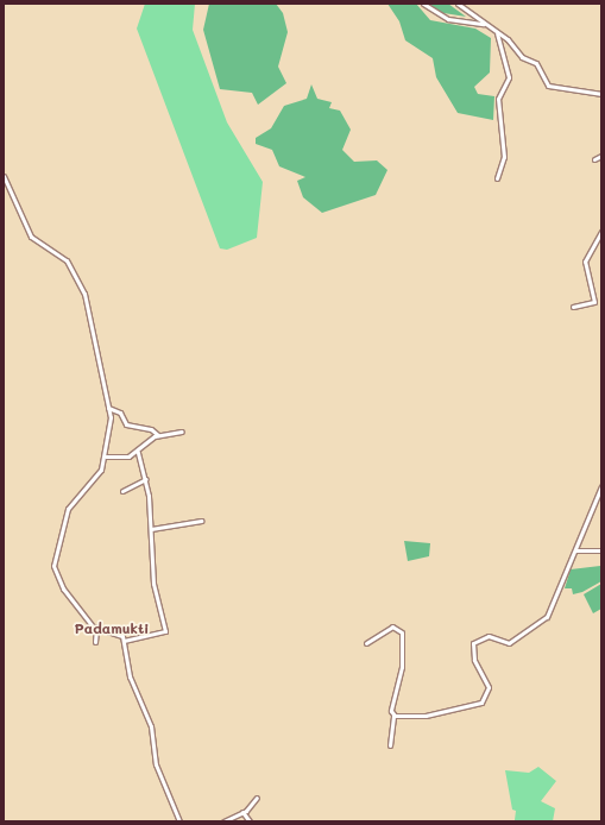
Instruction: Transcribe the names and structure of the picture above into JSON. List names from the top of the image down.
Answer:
{
  "districts": ["Padamukti"]
}
